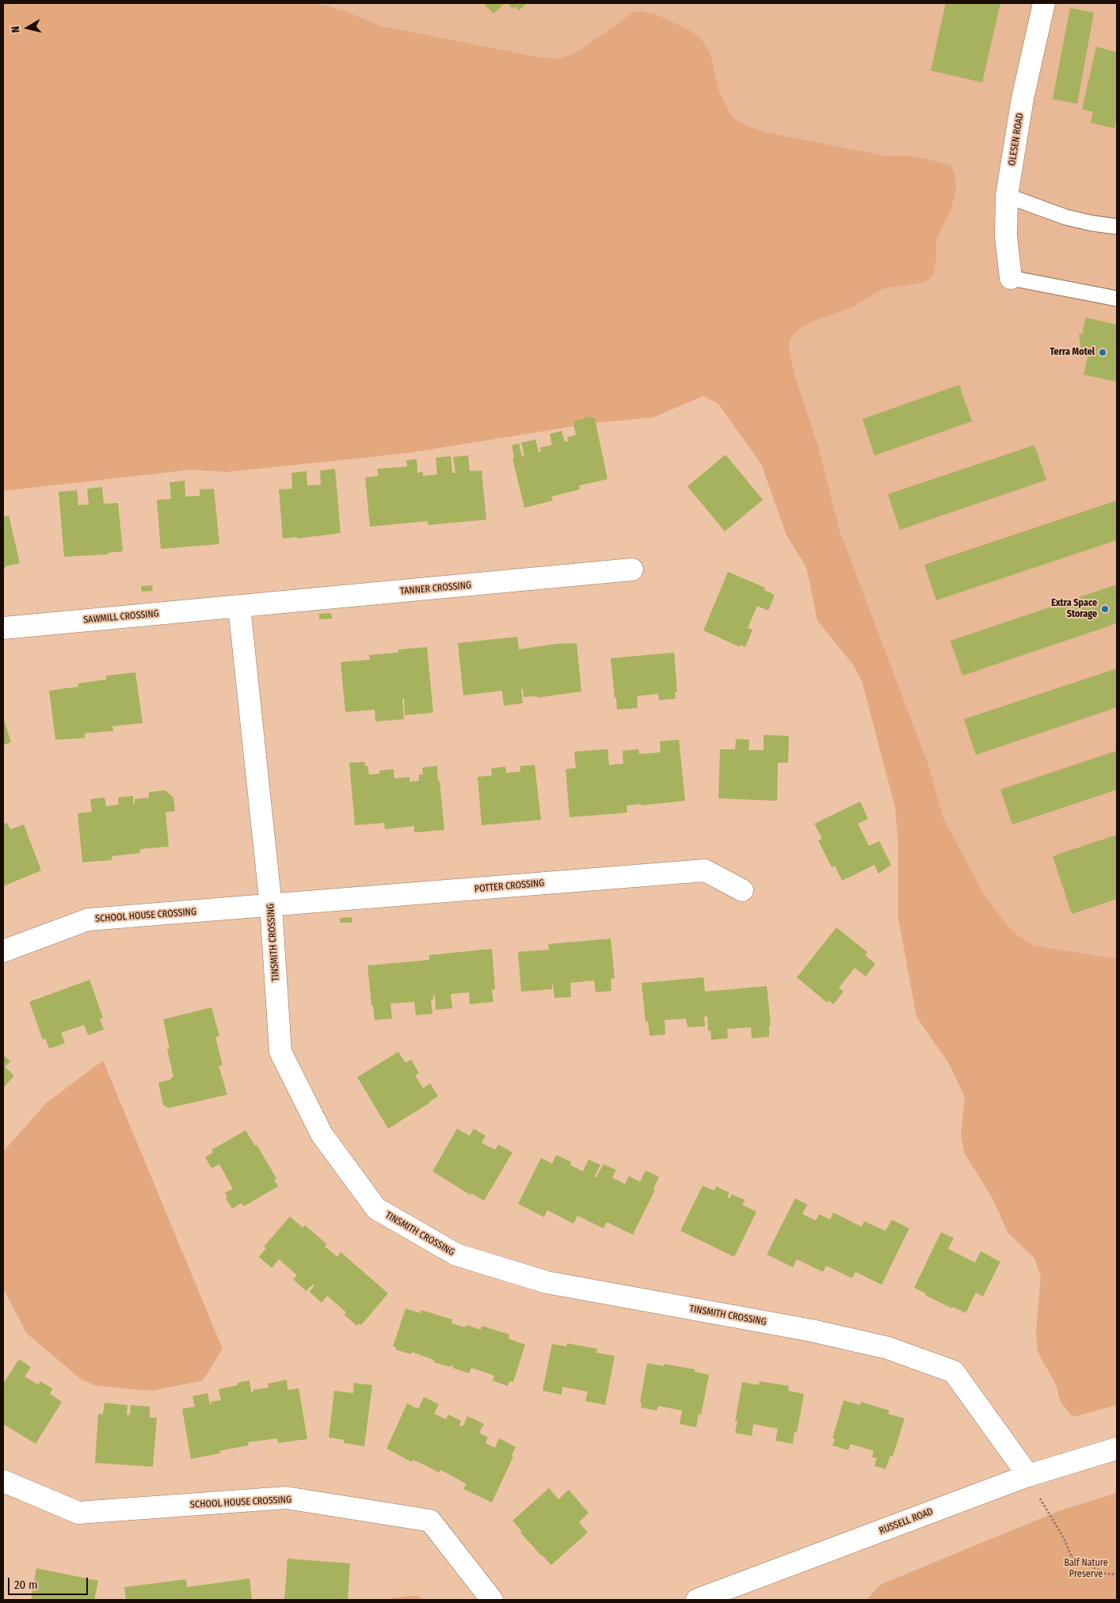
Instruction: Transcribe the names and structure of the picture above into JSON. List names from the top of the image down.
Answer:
{
  "streets": {
    "street": [
      "OLESEN ROAD",
      "TANNER CROSSING",
      "SAWMILL CROSSING",
      "POTTER CROSSING",
      "SCHOOL HOUSE CROSSING",
      "TINSMITH CROSSING",
      "RUSSELL ROAD"
    ]
  },
  "crossings": [
    ["TANNER CROSSING", "SAWMILL CROSSING"],
    ["TANNER CROSSING", "TINSMITH CROSSING"],
    ["SAWMILL CROSSING", "TINSMITH CROSSING"],
    ["POTTER CROSSING", "SCHOOL HOUSE CROSSING"],
    ["POTTER CROSSING", "TINSMITH CROSSING"],
    ["SCHOOL HOUSE CROSSING", "TINSMITH CROSSING"],
    ["TINSMITH CROSSING", "RUSSELL ROAD"]
  ],
  "parks": ["Balf Nature Preserve"],
  "places": ["Terra Motel", "Extra Space Storage"],
  "scale_bar": "20 m",
  "north": "left"
}
